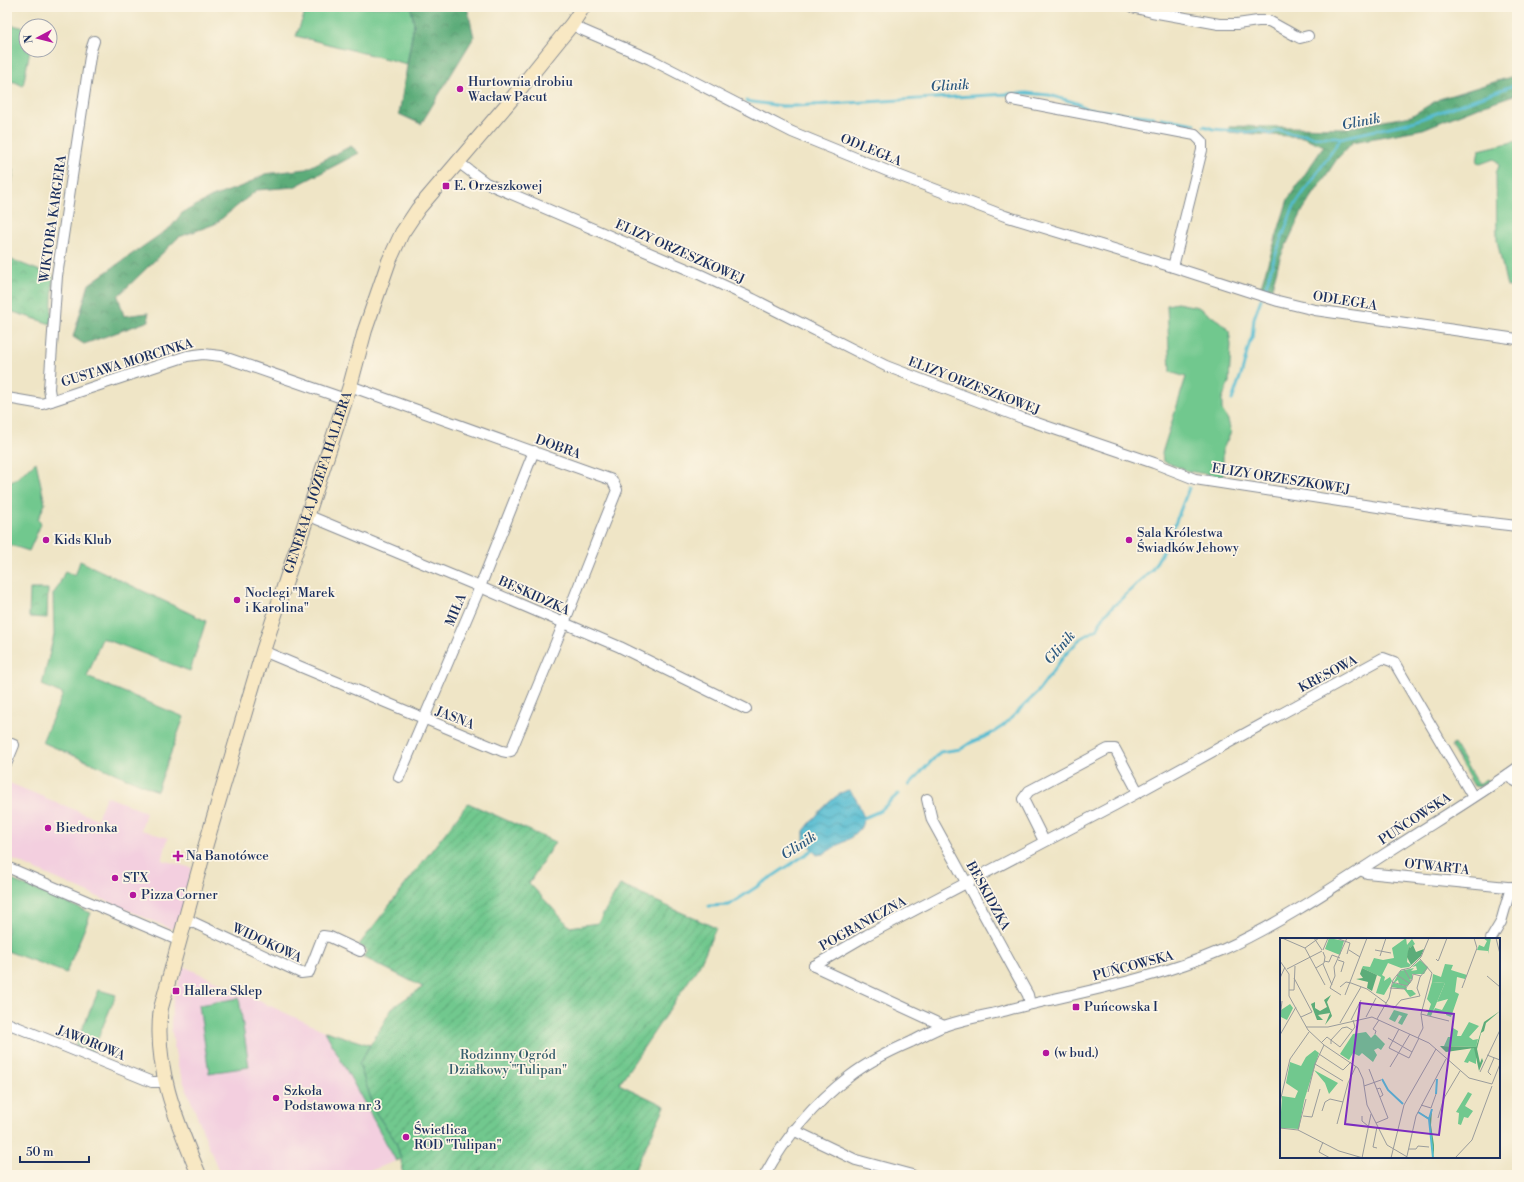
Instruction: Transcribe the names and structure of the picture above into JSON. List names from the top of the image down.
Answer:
{
  "streets": {
    "street": [
      "ODLEGŁA",
      "WIKTORA KARGERA",
      "ELIZY ORZESZKOWEJ",
      "GUSTAWA MORCINKA",
      "DOBRA",
      "GENERAŁA JÓZEFA HALLERA",
      "BESKIDZKA",
      "MIŁA",
      "KRESOWA",
      "JASNA",
      "PUŃCOWSKA",
      "OTWARTA",
      "POGRANICZNA",
      "WIDOKOWA",
      "JAWOROWA"
    ]
  },
  "crossings": [
    ["ODLEGŁA", "GENERAŁA JÓZEFA HALLERA"],
    ["WIKTORA KARGERA", "GUSTAWA MORCINKA"],
    ["ELIZY ORZESZKOWEJ", "GENERAŁA JÓZEFA HALLERA"],
    ["GUSTAWA MORCINKA", "DOBRA"],
    ["GUSTAWA MORCINKA", "GENERAŁA JÓZEFA HALLERA"],
    ["DOBRA", "GENERAŁA JÓZEFA HALLERA"],
    ["DOBRA", "BESKIDZKA"],
    ["DOBRA", "MIŁA"],
    ["DOBRA", "JASNA"],
    ["GENERAŁA JÓZEFA HALLERA", "BESKIDZKA"],
    ["GENERAŁA JÓZEFA HALLERA", "JASNA"],
    ["GENERAŁA JÓZEFA HALLERA", "WIDOKOWA"],
    ["GENERAŁA JÓZEFA HALLERA", "JAWOROWA"],
    ["BESKIDZKA", "MIŁA"],
    ["BESKIDZKA", "KRESOWA"],
    ["BESKIDZKA", "JASNA"],
    ["BESKIDZKA", "PUŃCOWSKA"],
    ["BESKIDZKA", "POGRANICZNA"],
    ["MIŁA", "JASNA"],
    ["KRESOWA", "PUŃCOWSKA"],
    ["KRESOWA", "POGRANICZNA"],
    ["PUŃCOWSKA", "OTWARTA"],
    ["PUŃCOWSKA", "POGRANICZNA"]
  ],
  "water": ["Glinik"],
  "parks": ["Rodzinny Ogród Działkowy \"Tulipan\""],
  "places": {
    "other": [
      "Hurtownia drobiu Wacław Pacut",
      "Kids Klub",
      "Sala Królestwa Świadków Jehowy",
      "Noclegi \"Marek i Karolina\"",
      "Biedronka",
      "STX",
      "Pizza Corner",
      "(w bud.)",
      "Szkoła Podstawowa nr 3",
      "Świetlica ROD \"Tulipan\""
    ],
    "transit": ["E. Orzeszkowej", "Hallera Sklep", "Puńcowska I"],
    "health": ["Na Banotówce"]
  },
  "scale_bar": "50 m",
  "north": "left"
}
